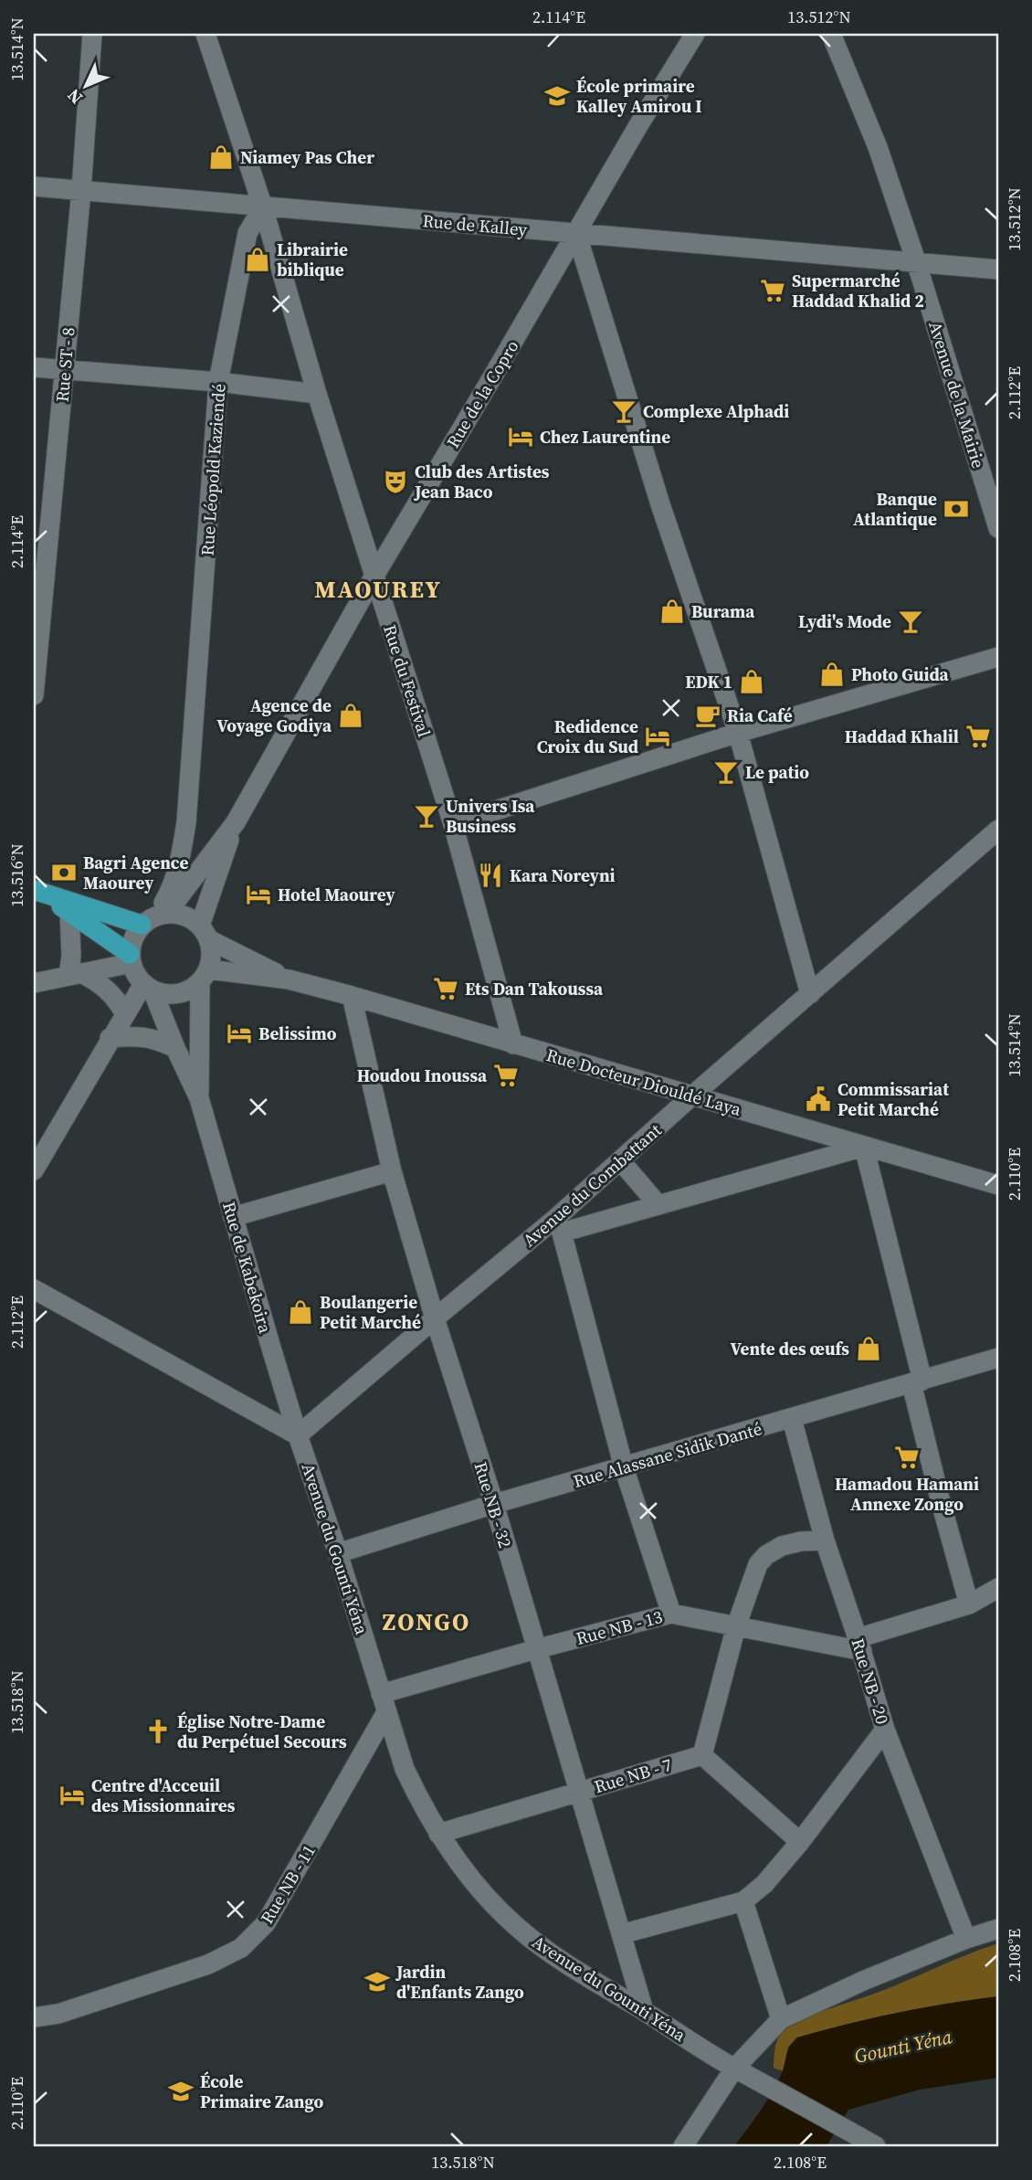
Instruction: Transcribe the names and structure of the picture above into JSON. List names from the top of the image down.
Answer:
{
  "streets": {
    "street": [
      "Rue de Kalley",
      "Rue ST - 8",
      "Rue de la Copro",
      "Avenue de la Mairie",
      "Rue Léopold Kaziendé",
      "Rue du Festival",
      "Rue Docteur Diouldé Laya",
      "Avenue du Combattant",
      "Rue de Kabekoira",
      "Rue Alassane Sidik Danté",
      "Rue NB - 32",
      "Avenue du Gounti Yéna",
      "Rue NB - 13",
      "Rue NB - 20",
      "Rue NB - 7",
      "Rue NB - 11"
    ]
  },
  "crossings": [
    ["Rue de Kalley", "Rue ST - 8"],
    ["Rue de Kalley", "Rue de la Copro"],
    ["Rue de Kalley", "Avenue de la Mairie"],
    ["Rue de Kalley", "Rue Léopold Kaziendé"],
    ["Rue de Kalley", "Rue du Festival"],
    ["Rue de la Copro", "Rue Léopold Kaziendé"],
    ["Rue de la Copro", "Rue du Festival"],
    ["Rue de la Copro", "Rue Docteur Diouldé Laya"],
    ["Rue de la Copro", "Rue de Kabekoira"],
    ["Rue Léopold Kaziendé", "Rue du Festival"],
    ["Rue Léopold Kaziendé", "Rue Docteur Diouldé Laya"],
    ["Rue Léopold Kaziendé", "Rue de Kabekoira"],
    ["Rue du Festival", "Rue Docteur Diouldé Laya"],
    ["Rue Docteur Diouldé Laya", "Avenue du Combattant"],
    ["Rue Docteur Diouldé Laya", "Rue de Kabekoira"],
    ["Rue Docteur Diouldé Laya", "Rue NB - 32"],
    ["Avenue du Combattant", "Rue de Kabekoira"],
    ["Avenue du Combattant", "Rue NB - 32"],
    ["Avenue du Combattant", "Avenue du Gounti Yéna"],
    ["Rue de Kabekoira", "Avenue du Gounti Yéna"],
    ["Rue Alassane Sidik Danté", "Rue NB - 32"],
    ["Rue Alassane Sidik Danté", "Avenue du Gounti Yéna"],
    ["Rue Alassane Sidik Danté", "Rue NB - 20"],
    ["Rue NB - 32", "Avenue du Gounti Yéna"],
    ["Rue NB - 32", "Rue NB - 13"],
    ["Rue NB - 32", "Rue NB - 7"],
    ["Avenue du Gounti Yéna", "Rue NB - 13"],
    ["Avenue du Gounti Yéna", "Rue NB - 7"],
    ["Avenue du Gounti Yéna", "Rue NB - 11"],
    ["Rue NB - 13", "Rue NB - 20"],
    ["Rue NB - 13", "Rue NB - 11"]
  ],
  "districts": ["MAOUREY", "ZONGO"],
  "water": ["Gounti Yéna"],
  "places": {
    "school or university": ["École primaire Kalley Amirou I", "Jardin d'Enfants Zango", "École Primaire Zango"],
    "shop": [
      "Niamey Pas Cher",
      "Librairie biblique",
      "Burama",
      "Photo Guida",
      "EDK 1",
      "Agence de Voyage Godiya",
      "Boulangerie Petit Marché",
      "Vente des œufs"
    ],
    "supermarket": [
      "Supermarché Haddad Khalid 2",
      "Haddad Khalil",
      "Ets Dan Takoussa",
      "Houdou Inoussa",
      "Hamadou Hamani Annexe Zongo"
    ],
    "bar": [
      "Complexe Alphadi",
      "Lydi's Mode",
      "Le patio",
      "Univers Isa Business"
    ],
    "hotel": [
      "Chez Laurentine",
      "Redidence Croix du Sud",
      "Hotel Maourey",
      "Belissimo",
      "Centre d'Acceuil des Missionnaires"
    ],
    "theatre": ["Club des Artistes Jean Baco"],
    "bank": ["Banque Atlantique", "Bagri Agence Maourey"],
    "cafe": ["Ria Café"],
    "restaurant": ["Kara Noreyni"],
    "public building": ["Commissariat Petit Marché"],
    "church": ["Église Notre-Dame du Perpétuel Secours"]
  },
  "north": "bottom left",
  "coordinates": [
    "2.114°E",
    "13.512°N",
    "13.514°N",
    "2.112°E",
    "13.516°N",
    "2.110°E",
    "13.518°N",
    "2.108°E"
  ]
}
